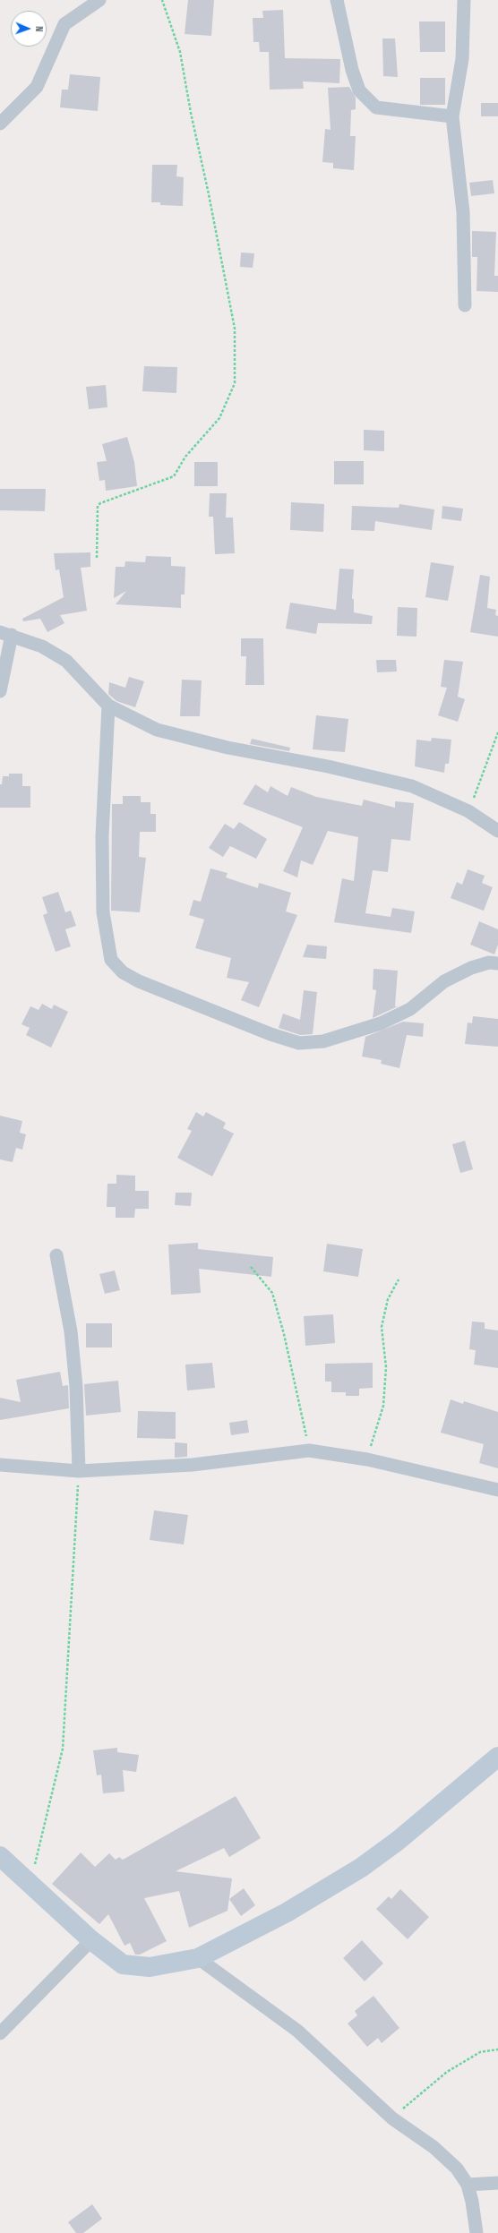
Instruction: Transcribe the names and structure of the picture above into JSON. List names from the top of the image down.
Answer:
{
  "north": "right"
}
